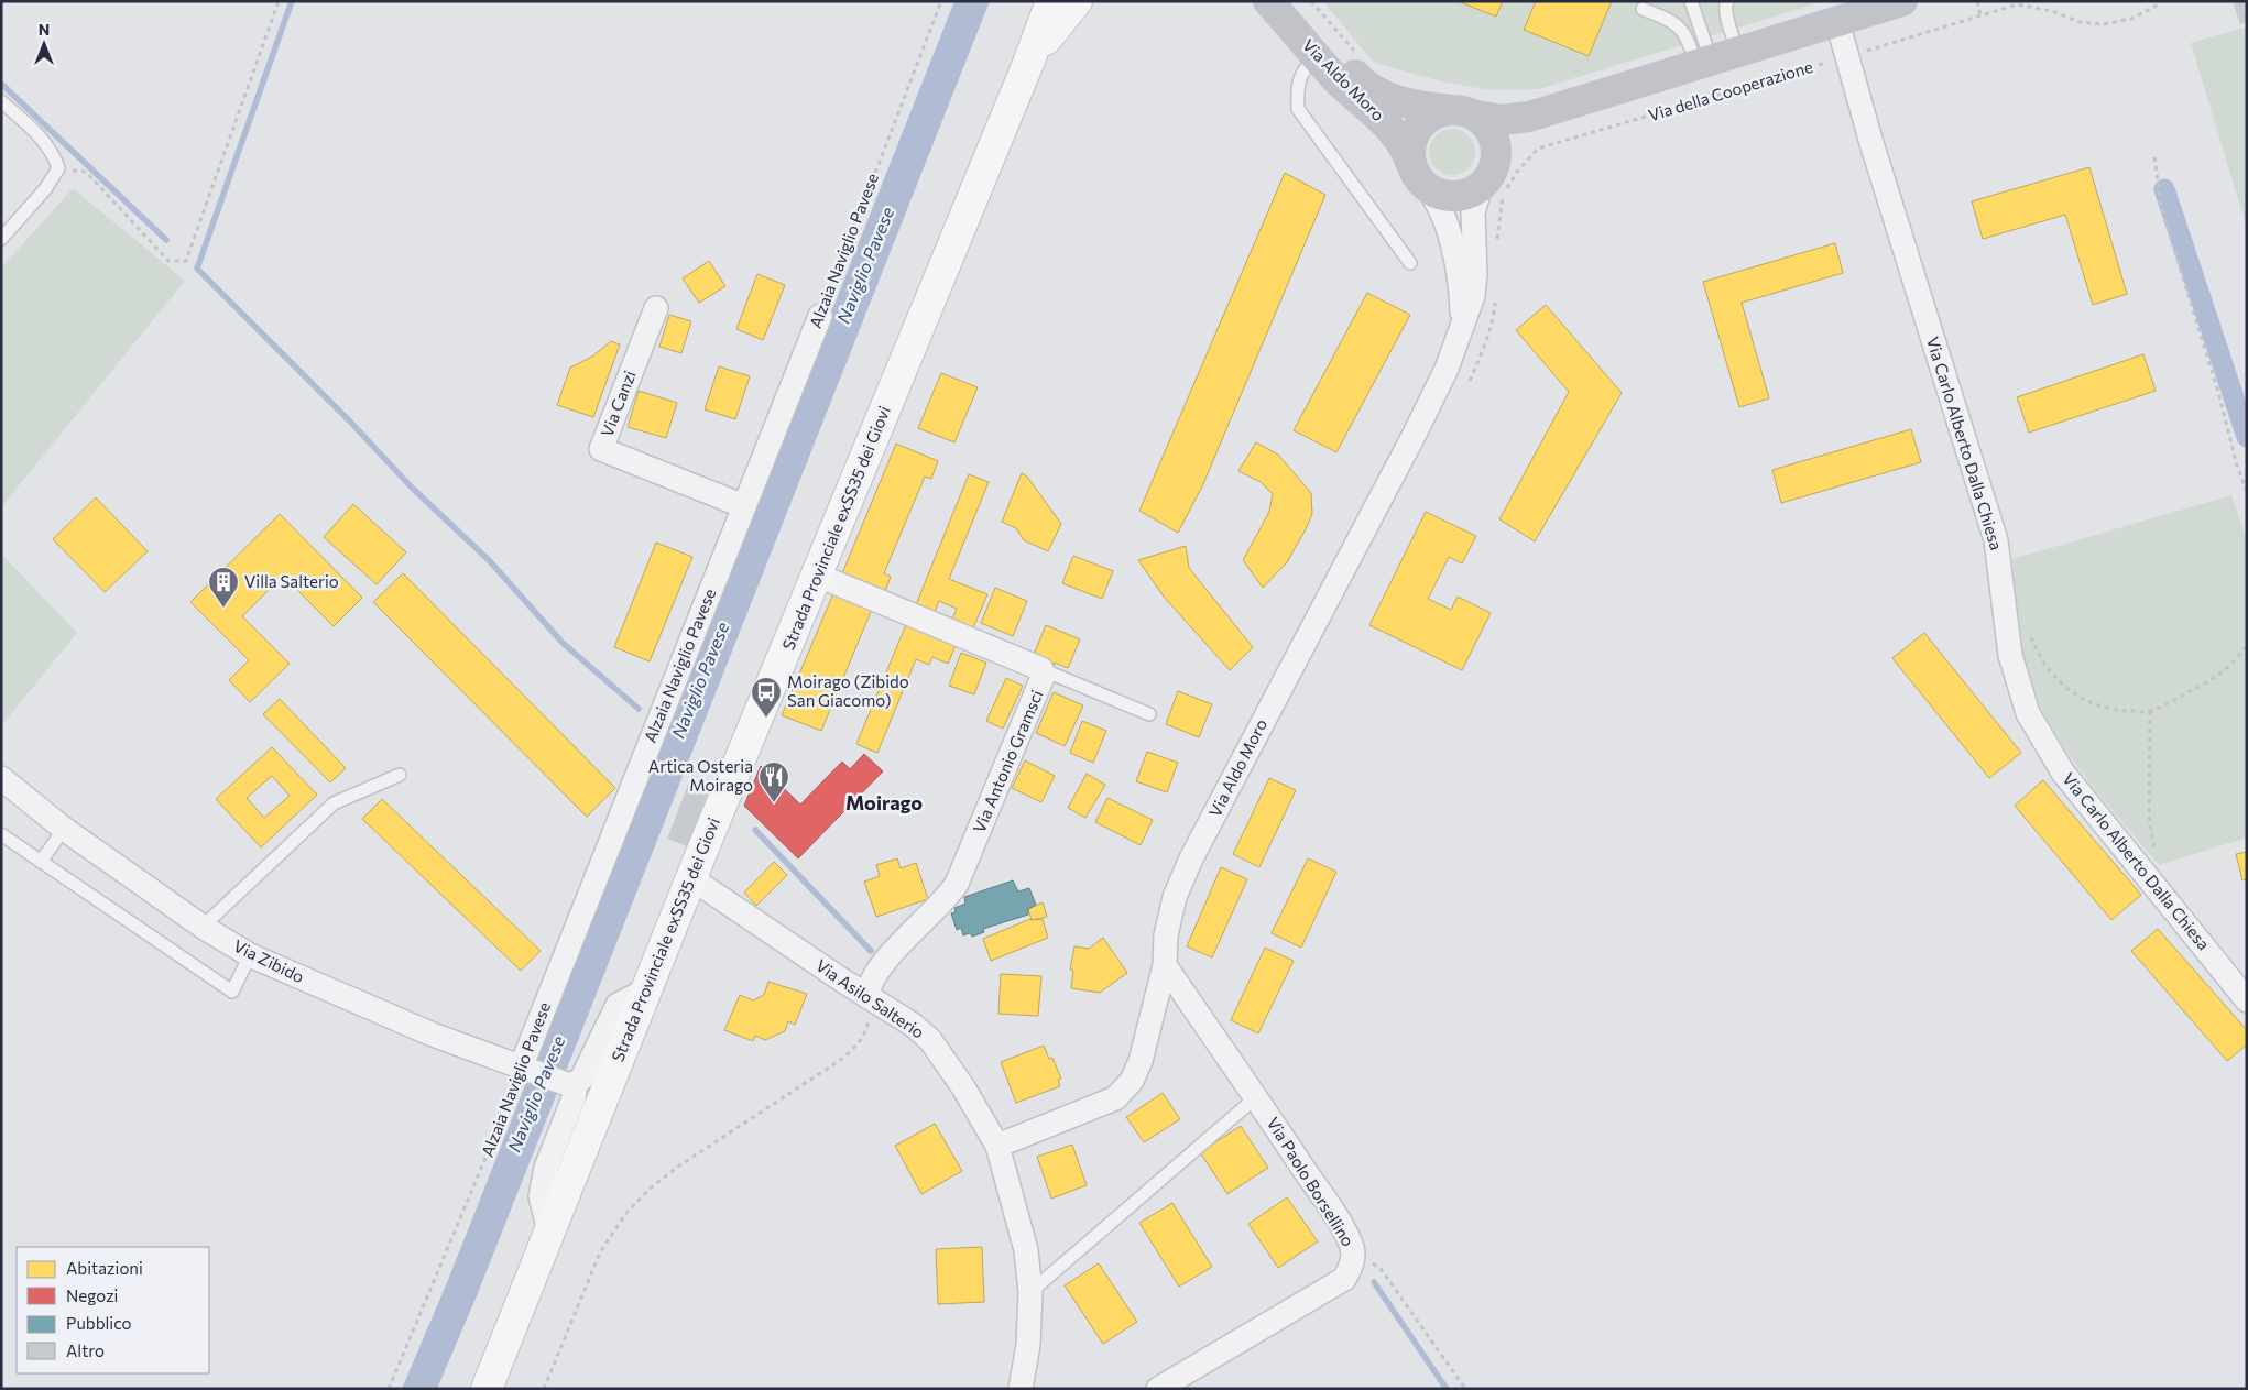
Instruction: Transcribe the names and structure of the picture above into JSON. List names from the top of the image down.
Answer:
{
  "streets": {
    "main road": ["Strada Provinciale exSS35 dei Giovi"],
    "street": [
      "Via Aldo Moro",
      "Alzaia Naviglio Pavese",
      "Via Canzi",
      "Via Carlo Alberto Dalla Chiesa",
      "Via Antonio Gramsci",
      "Via Zibido",
      "Via Asilo Salterio",
      "Via Paolo Borsellino"
    ],
    "path": ["Via della Cooperazione"]
  },
  "crossings": [
    ["Via Aldo Moro", "Via Asilo Salterio"],
    ["Via Aldo Moro", "Via Paolo Borsellino"],
    ["Via della Cooperazione", "Via Carlo Alberto Dalla Chiesa"],
    ["Alzaia Naviglio Pavese", "Via Canzi"],
    ["Alzaia Naviglio Pavese", "Via Zibido"],
    ["Strada Provinciale exSS35 dei Giovi", "Via Antonio Gramsci"],
    ["Strada Provinciale exSS35 dei Giovi", "Via Asilo Salterio"],
    ["Via Antonio Gramsci", "Via Asilo Salterio"]
  ],
  "districts": ["Moirago"],
  "water": ["Naviglio Pavese"],
  "places": {
    "building": ["Villa Salterio"],
    "bus stop": ["Moirago (Zibido San Giacomo)"],
    "restaurant": ["Artica Osteria Moirago"]
  },
  "legend": [
    "Abitazioni",
    "Negozi",
    "Pubblico",
    "Altro"
  ],
  "north": "top"
}
